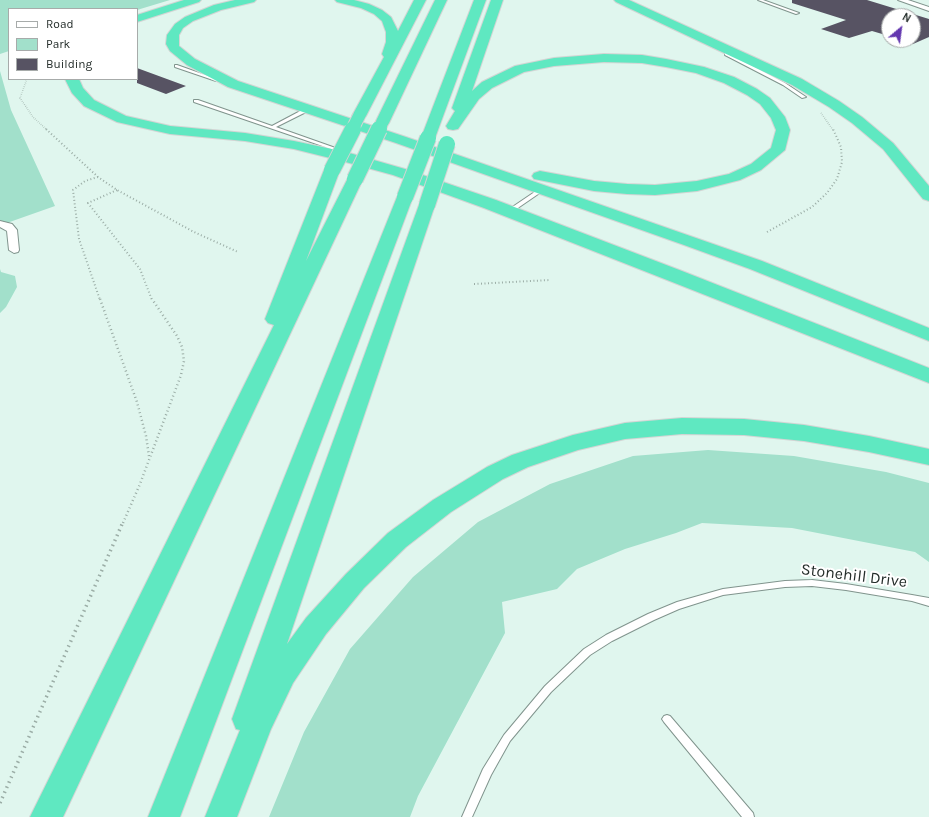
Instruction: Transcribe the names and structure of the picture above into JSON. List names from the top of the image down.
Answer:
{
  "streets": {
    "lane": ["Stonehill Drive"]
  },
  "legend": ["Road", "Park", "Building"],
  "north": "top right"
}
